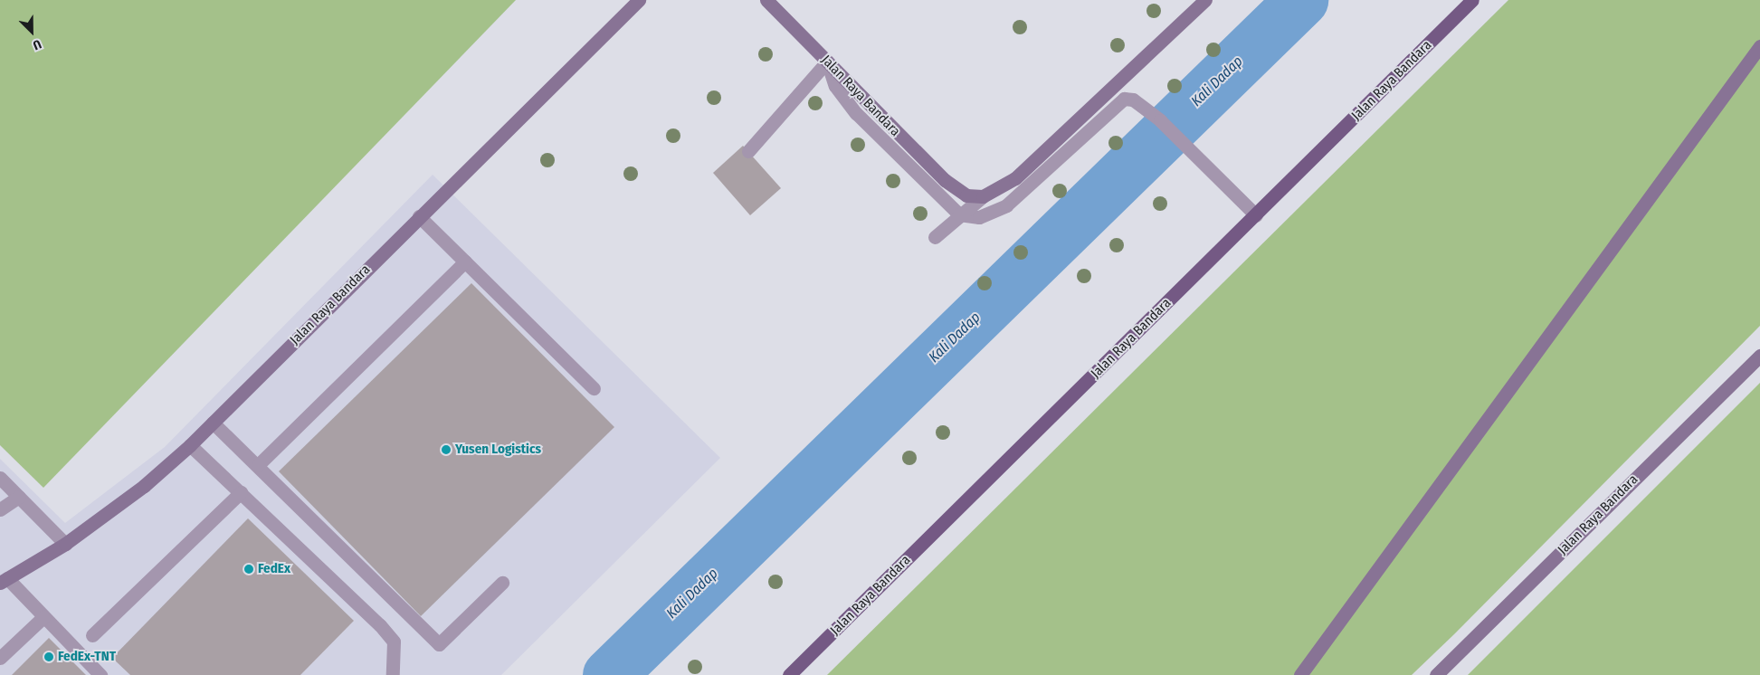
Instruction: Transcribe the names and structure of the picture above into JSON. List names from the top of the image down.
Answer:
{
  "streets": {
    "main road": ["Jalan Raya Bandara"]
  },
  "water": ["Kali Dadap"],
  "places": ["Yusen Logistics", "FedEx", "FedEx-TNT"],
  "north": "bottom right"
}
